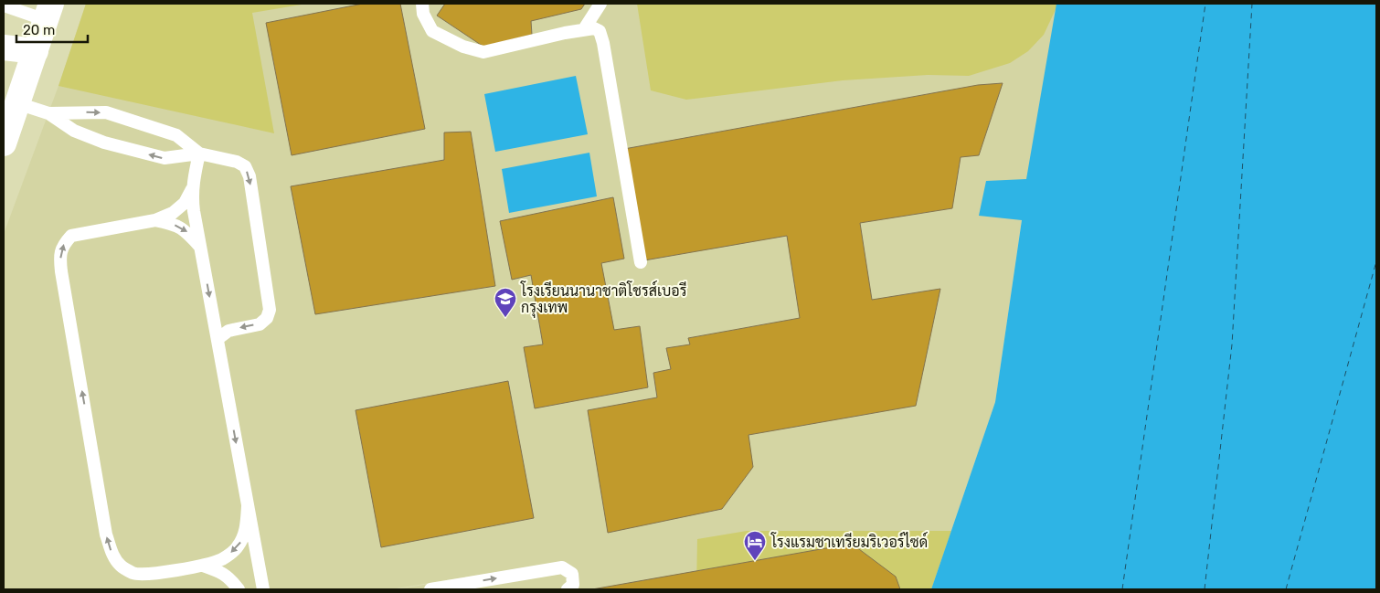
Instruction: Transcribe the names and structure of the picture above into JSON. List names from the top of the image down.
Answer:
{
  "places": {
    "school or university": ["โรงเรียนนานาชาติโชรส์เบอรี กรุงเทพ"],
    "hotel": ["โรงแรมชาเทรียมริเวอร์ไซด์"]
  },
  "scale_bar": "20 m"
}
